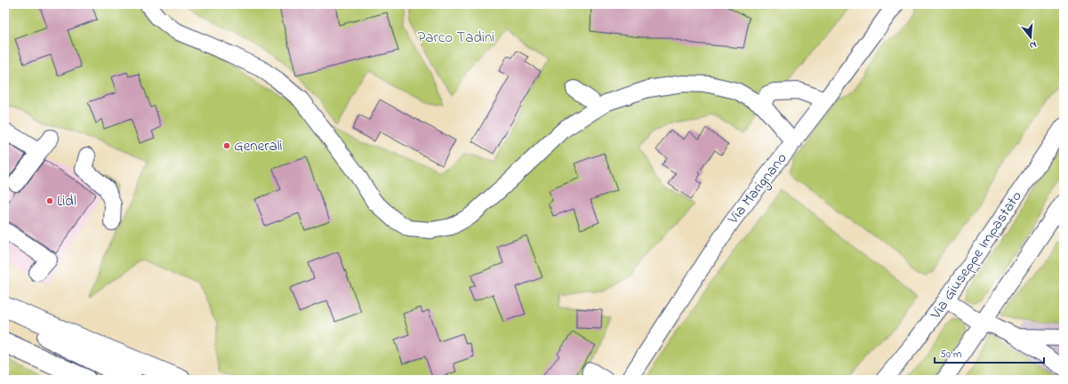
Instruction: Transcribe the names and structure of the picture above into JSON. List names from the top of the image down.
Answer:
{
  "streets": {
    "street": ["Via Marignano", "Via Giuseppe Impastato"]
  },
  "parks": ["Parco Tadini"],
  "places": ["Generali", "Lidl"],
  "scale_bar": "50 m",
  "north": "bottom"
}
